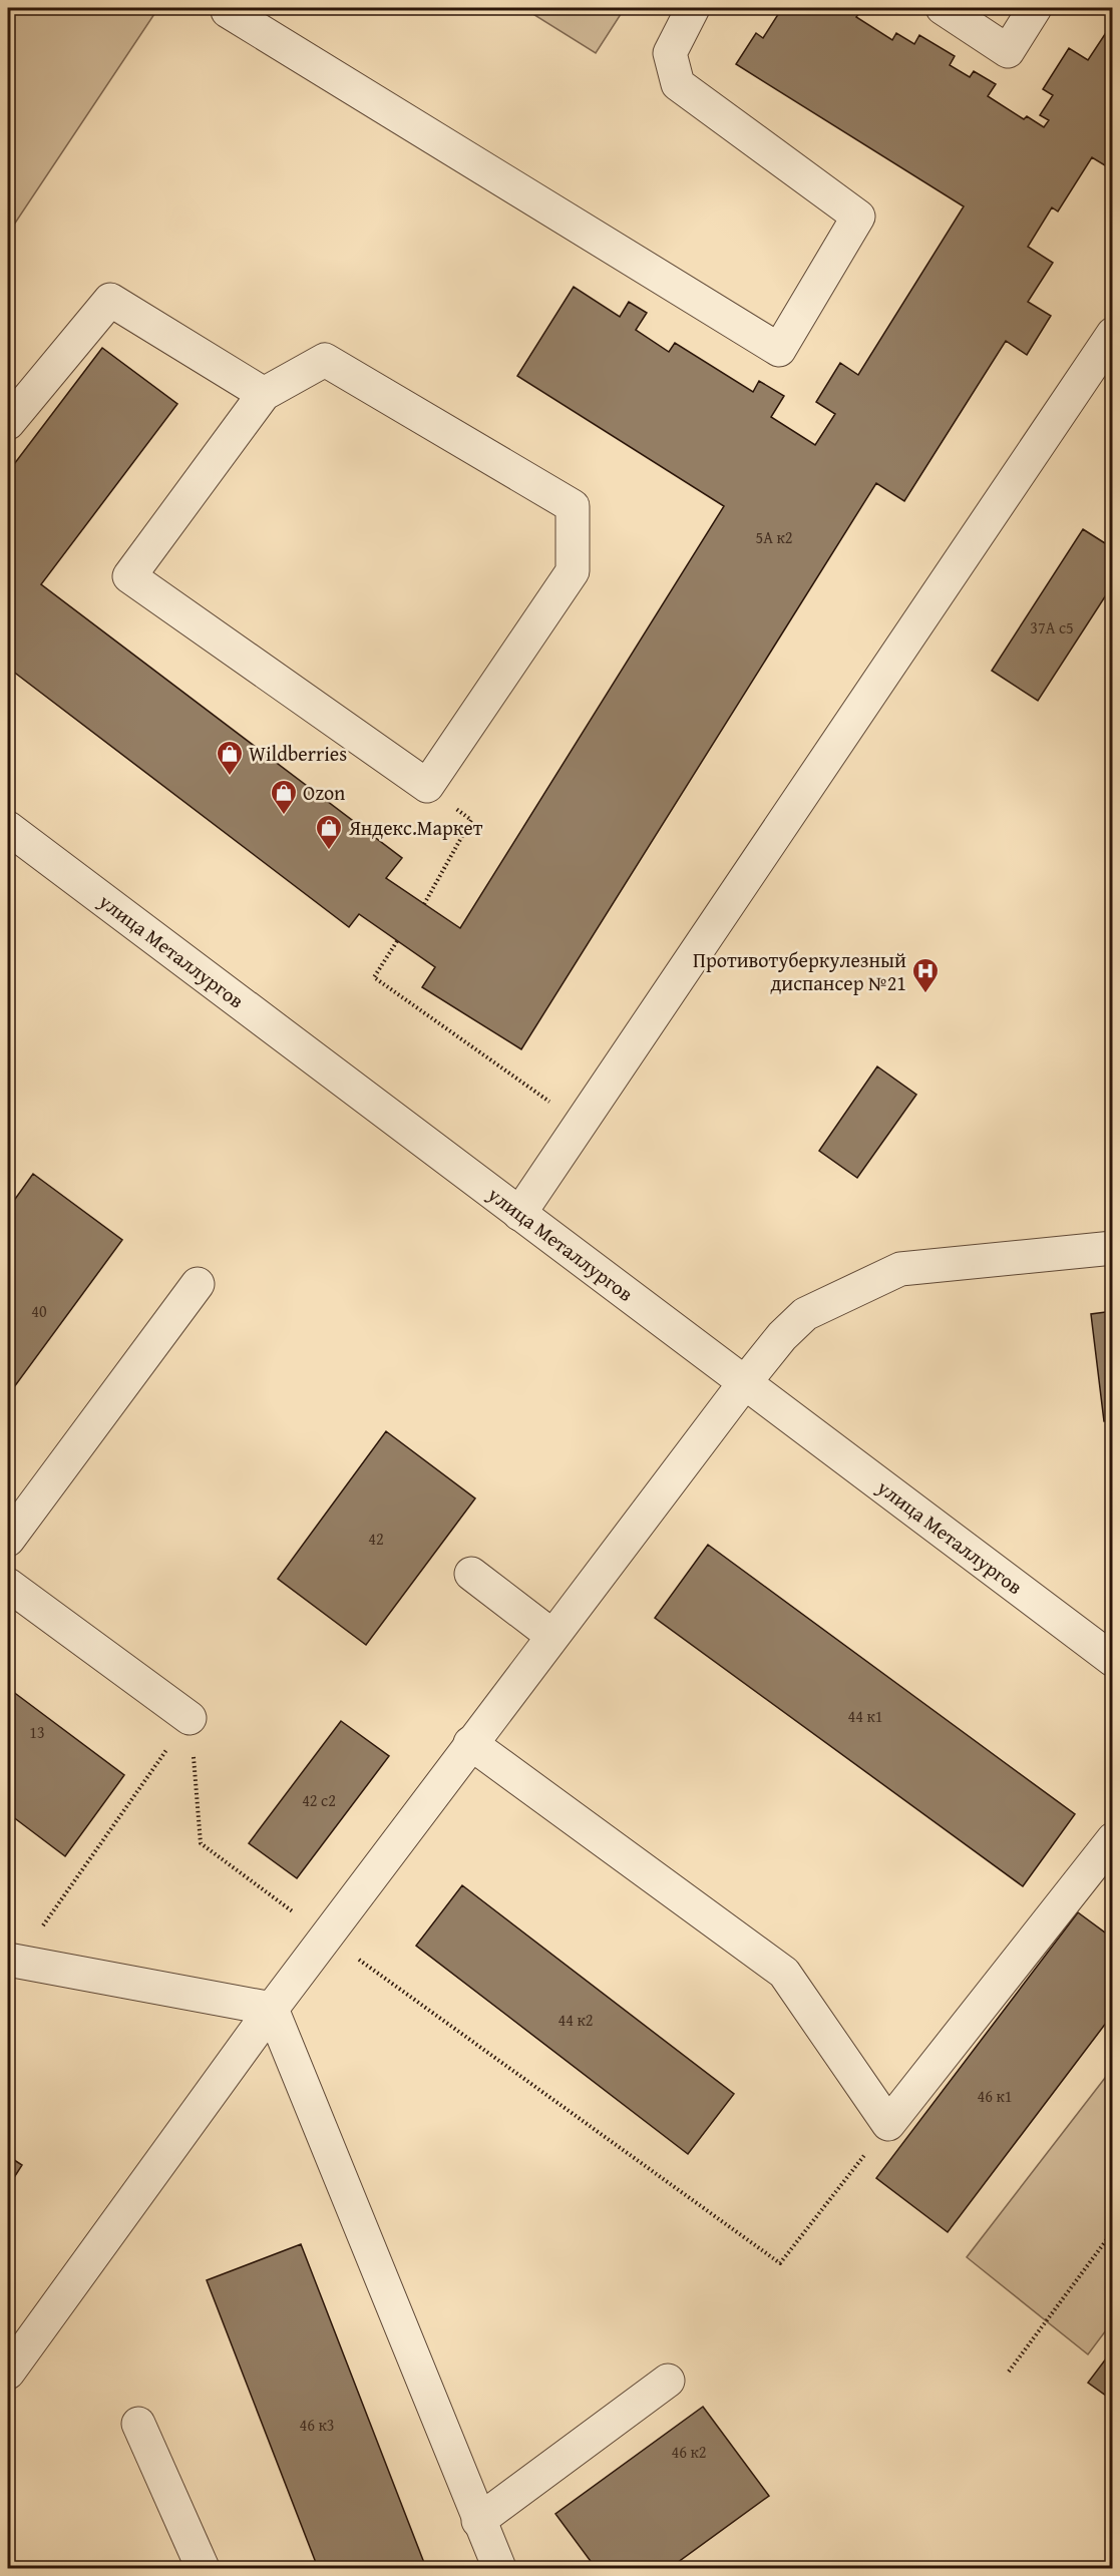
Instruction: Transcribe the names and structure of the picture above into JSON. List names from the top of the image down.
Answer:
{
  "streets": {
    "street": ["улица Металлургов"]
  },
  "places": {
    "shop": ["Wildberries", "Ozon", "Яндекс.Маркет"],
    "hospital": ["Противотуберкулезный диспансер №21"]
  },
  "house_numbers": [
    "5А к2",
    "37А с5",
    "40",
    "42",
    "44 к1",
    "13",
    "42 с2",
    "44 к2",
    "46 к1",
    "46 к3",
    "46 к2"
  ]
}
